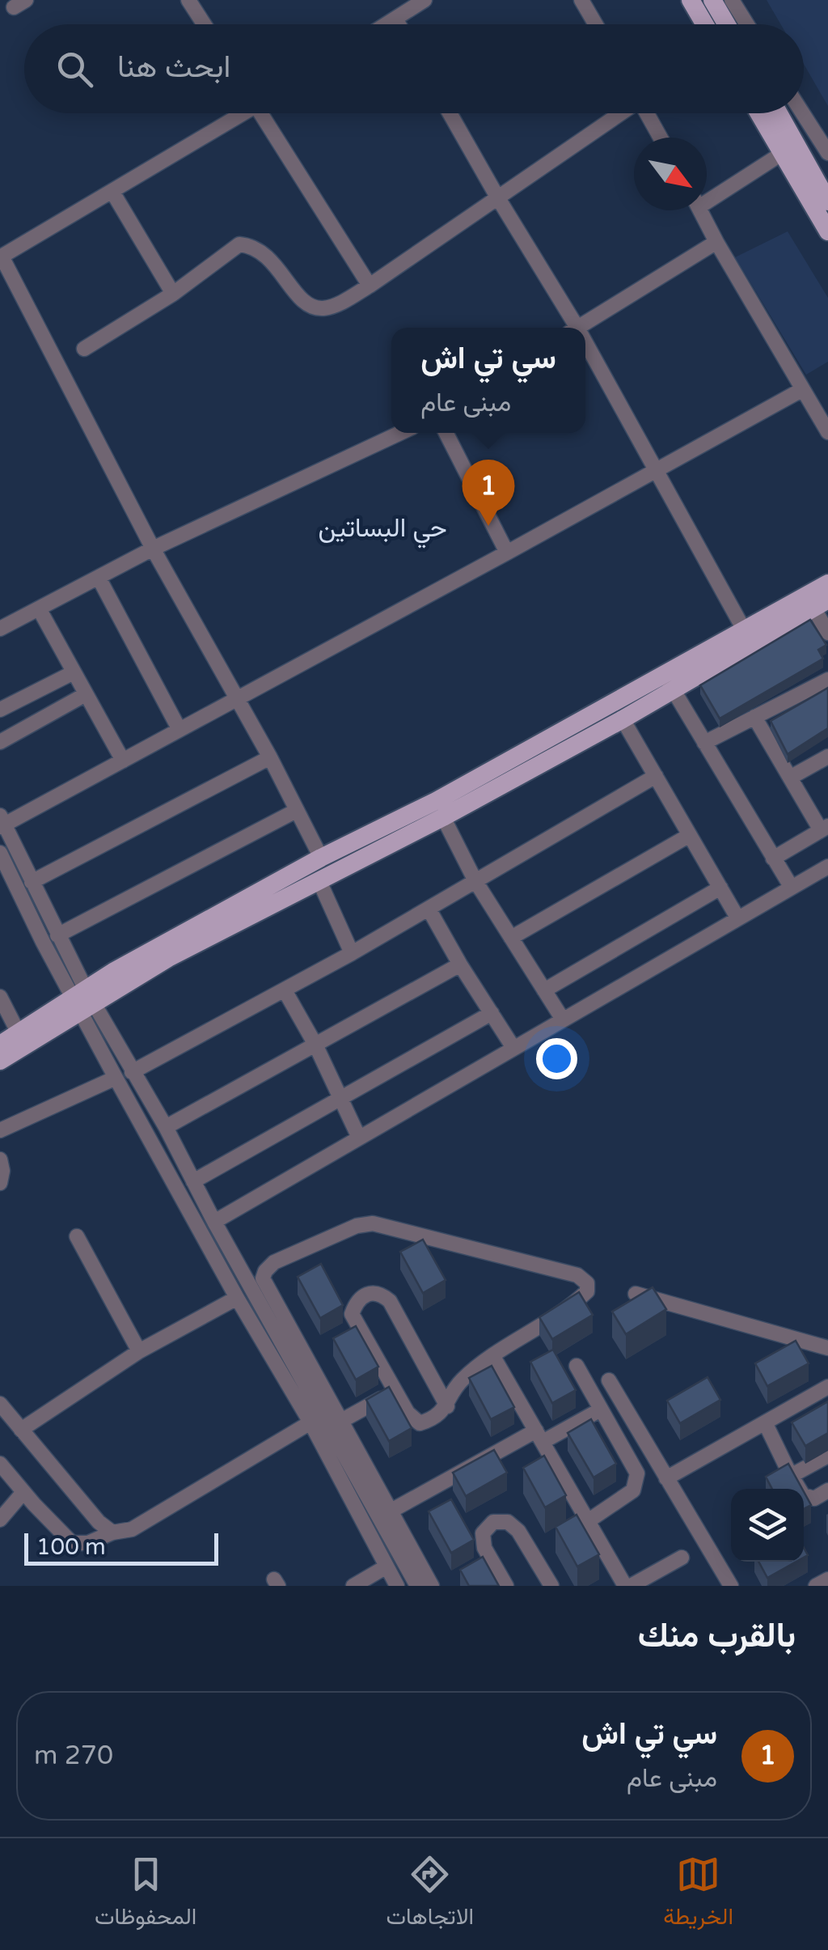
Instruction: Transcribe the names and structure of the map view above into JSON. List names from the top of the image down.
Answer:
{
  "districts": ["حي البساتين"],
  "scale_bar": "100 m",
  "north": "bottom right",
  "page": {
    "search": "ابحث هنا",
    "popup": ["سي تي اش", "مبنى عام"],
    "pins": "1",
    "scale": "100 m",
    "heading": "بالقرب منك",
    "list": [
      {
        "mark": "1",
        "name": "سي تي اش",
        "note": "مبنى عام",
        "value": "270 m"
      }
    ],
    "nav": ["الخريطة", "الاتجاهات", "المحفوظات"]
  }
}
